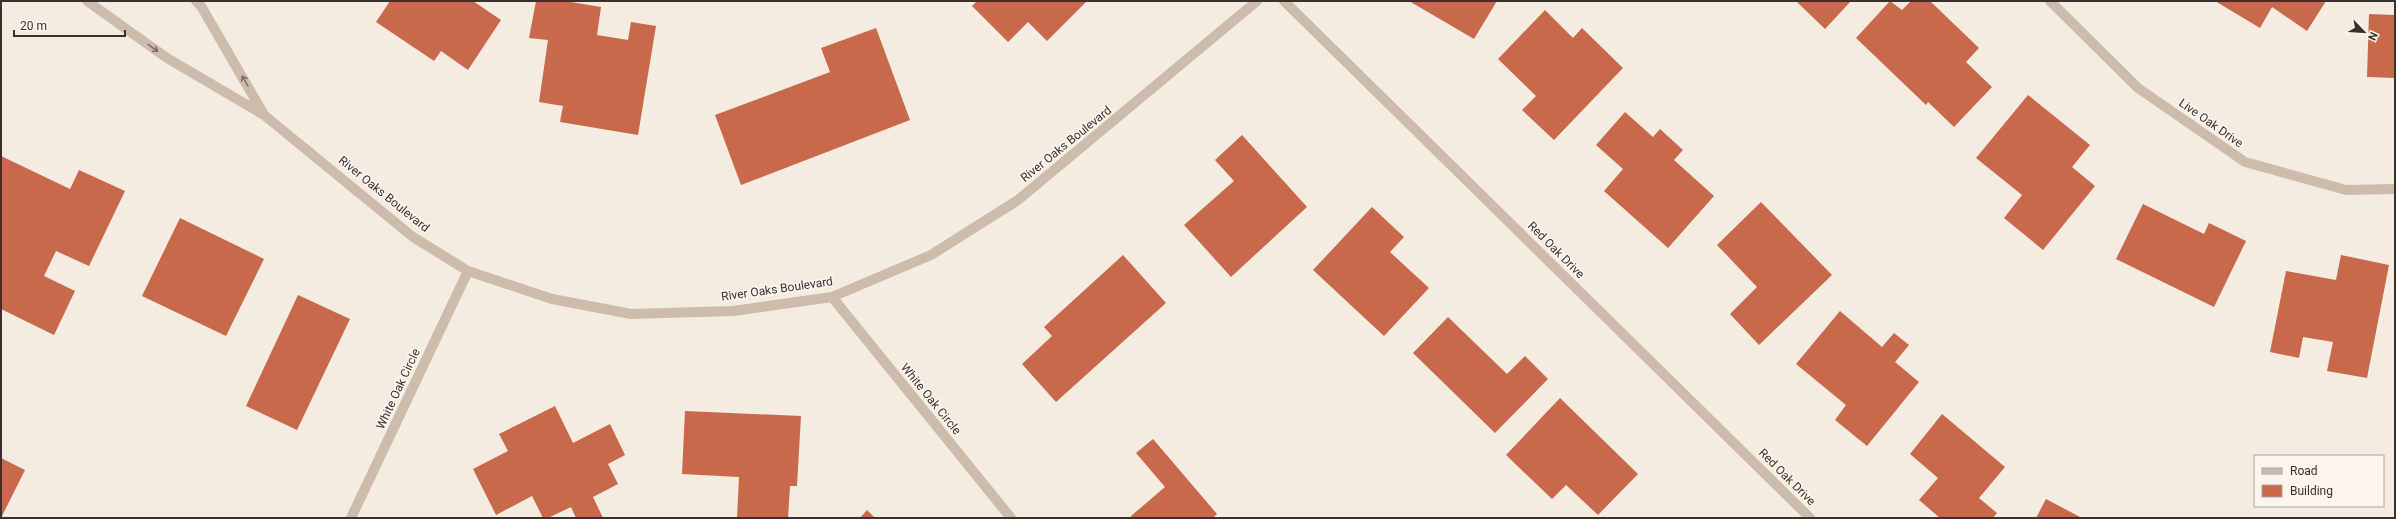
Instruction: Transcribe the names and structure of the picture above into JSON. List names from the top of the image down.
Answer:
{
  "streets": {
    "street": [
      "Live Oak Drive",
      "River Oaks Boulevard",
      "Red Oak Drive",
      "White Oak Circle"
    ]
  },
  "crossings": [
    ["River Oaks Boulevard", "White Oak Circle"]
  ],
  "legend": ["Road", "Building"],
  "scale_bar": "20 m",
  "north": "bottom right"
}
